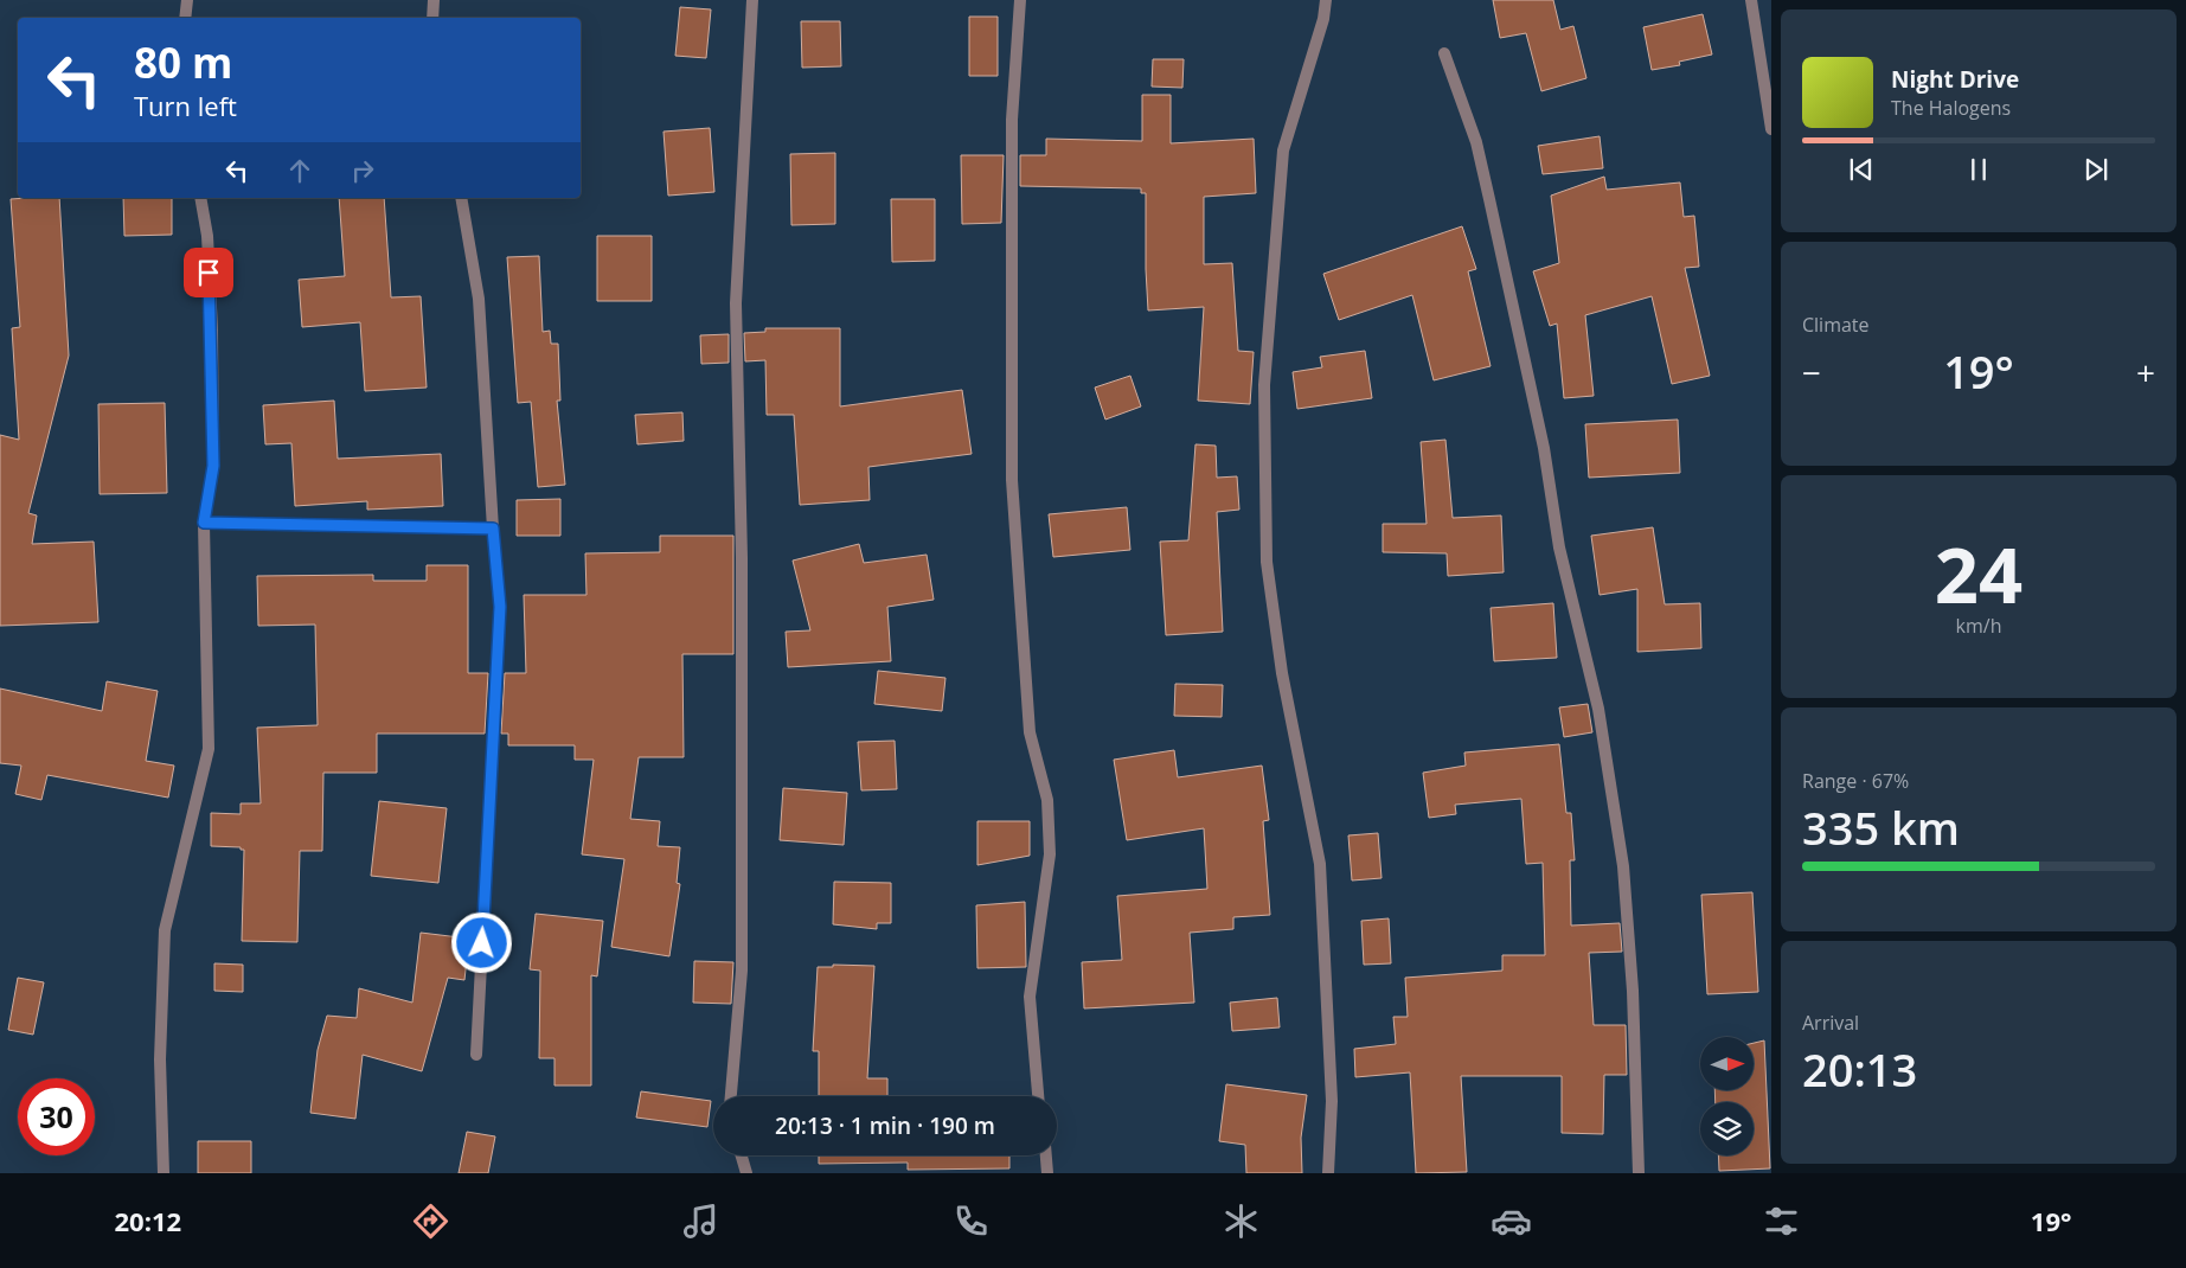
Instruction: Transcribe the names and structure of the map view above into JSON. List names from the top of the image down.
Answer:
{
  "north": "right",
  "page": {
    "turn": ["80 m", "Turn left"],
    "song": ["Night Drive", "The Halogens"],
    "tile": [
      "Climate",
      ["24", "km/h"],
      ["Range · 67%", "335 km"],
      ["Arrival", "20:13"]
    ],
    "heat": ["−", "19°", "+"],
    "limit": "30",
    "trip": "20:13 · 1 min · 190 m",
    "tabs": ["20:12", "19°"]
  }
}
